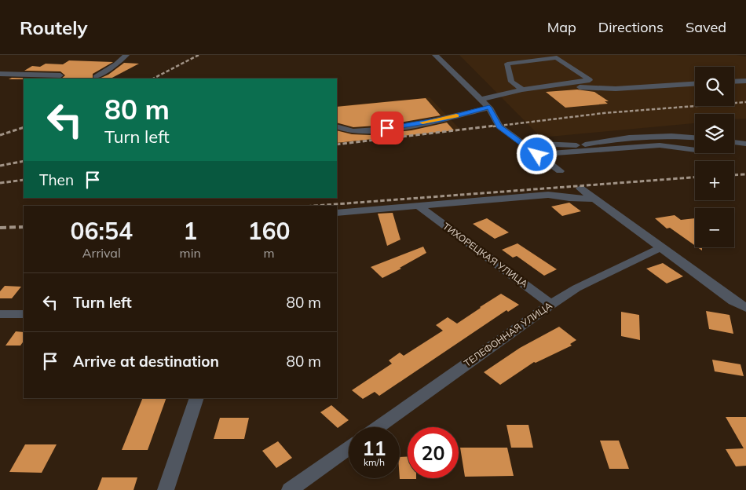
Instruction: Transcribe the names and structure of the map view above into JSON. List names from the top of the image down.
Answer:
{
  "streets": {
    "street": ["ТИХОРЕЦКАЯ УЛИЦА", "ТЕЛЕФОННАЯ УЛИЦА"]
  },
  "crossings": [
    ["ТИХОРЕЦКАЯ УЛИЦА", "ТЕЛЕФОННАЯ УЛИЦА"]
  ],
  "page": {
    "header": "Routely",
    "nav": ["Map", "Directions", "Saved"],
    "map_buttons": ["+", "−"],
    "turn": ["80 m", "Turn left"],
    "then": "Then",
    "eta": [
      "06:54",
      "Arrival",
      "1",
      "min",
      "160",
      "m"
    ],
    "list": [
      {
        "name": "Turn left",
        "value": "80 m"
      },
      {
        "name": "Arrive at destination",
        "value": "80 m"
      }
    ],
    "speed": "11 km/h",
    "limit": "20"
  }
}
